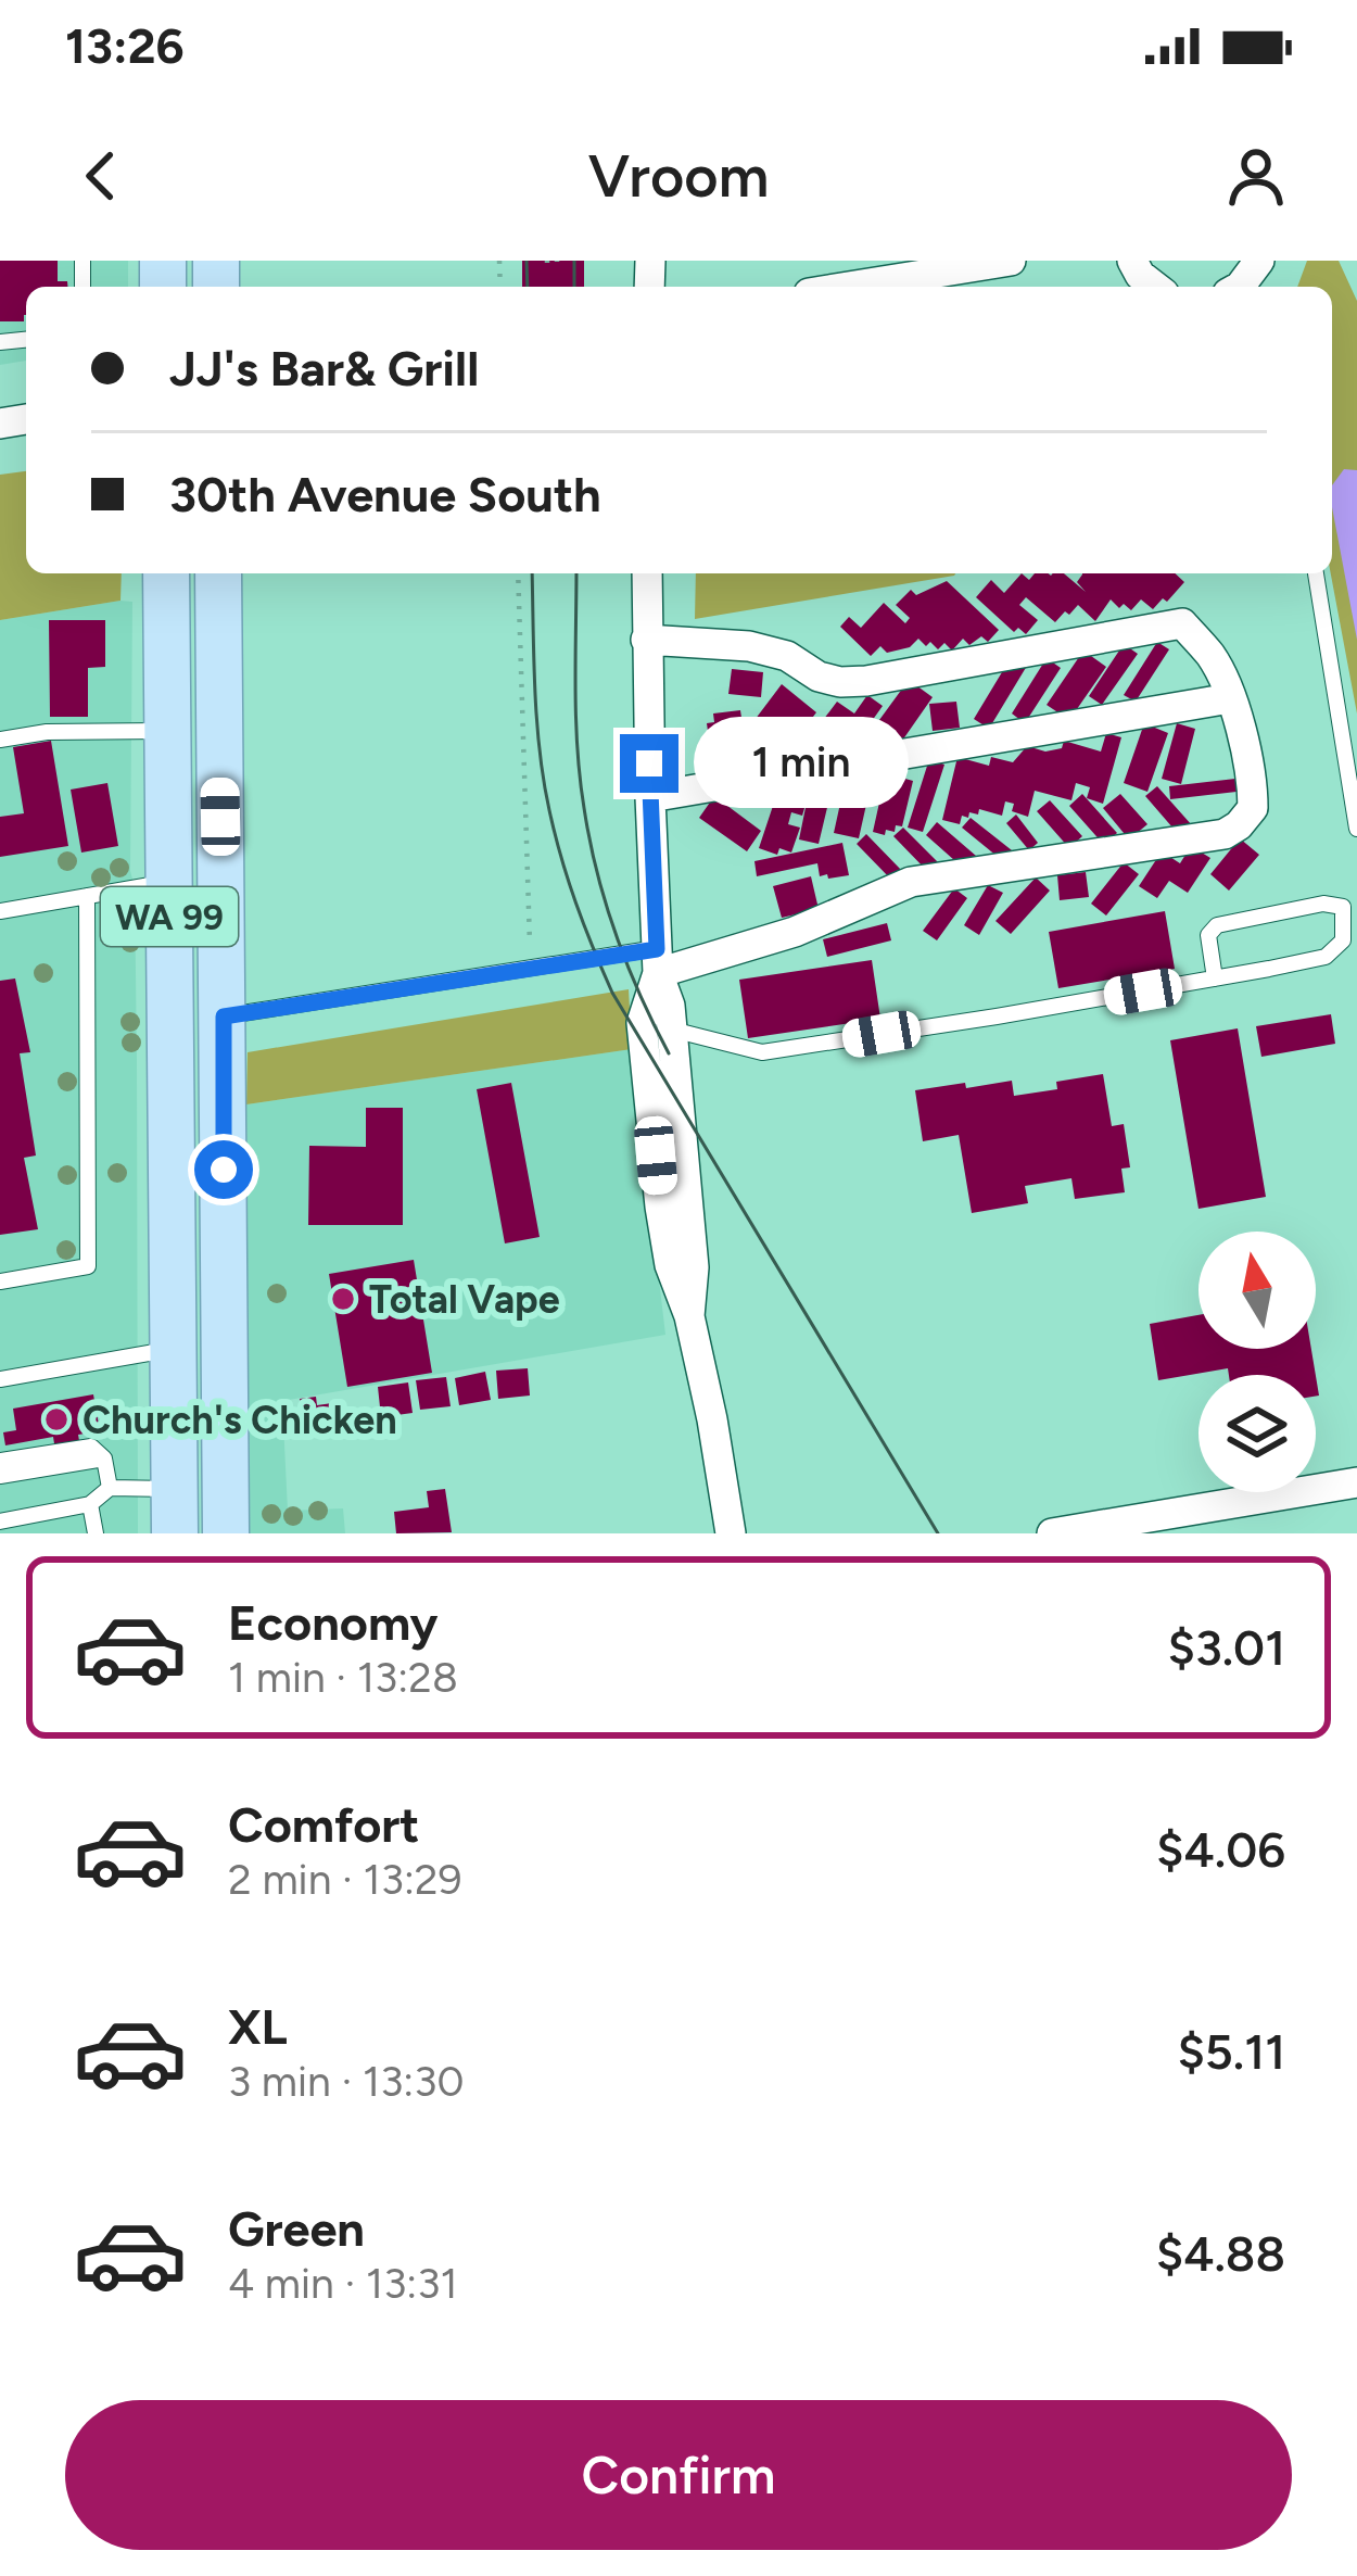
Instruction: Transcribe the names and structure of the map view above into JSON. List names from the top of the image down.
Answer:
{
  "streets": {
    "main road": ["WA 99"]
  },
  "places": ["Total Vape", "Church's Chicken"],
  "north": "top",
  "page": {
    "status": "13:26",
    "header": "Vroom",
    "banner": ["JJ's Bar& Grill", "30th Avenue South"],
    "bubble": "1 min",
    "list": [
      {
        "name": "Economy",
        "note": "1 min · 13:28",
        "value": "$3.01"
      },
      {
        "name": "Comfort",
        "note": "2 min · 13:29",
        "value": "$4.06"
      },
      {
        "name": "XL",
        "note": "3 min · 13:30",
        "value": "$5.11"
      },
      {
        "name": "Green",
        "note": "4 min · 13:31",
        "value": "$4.88"
      }
    ],
    "buttons": "Confirm"
  }
}
